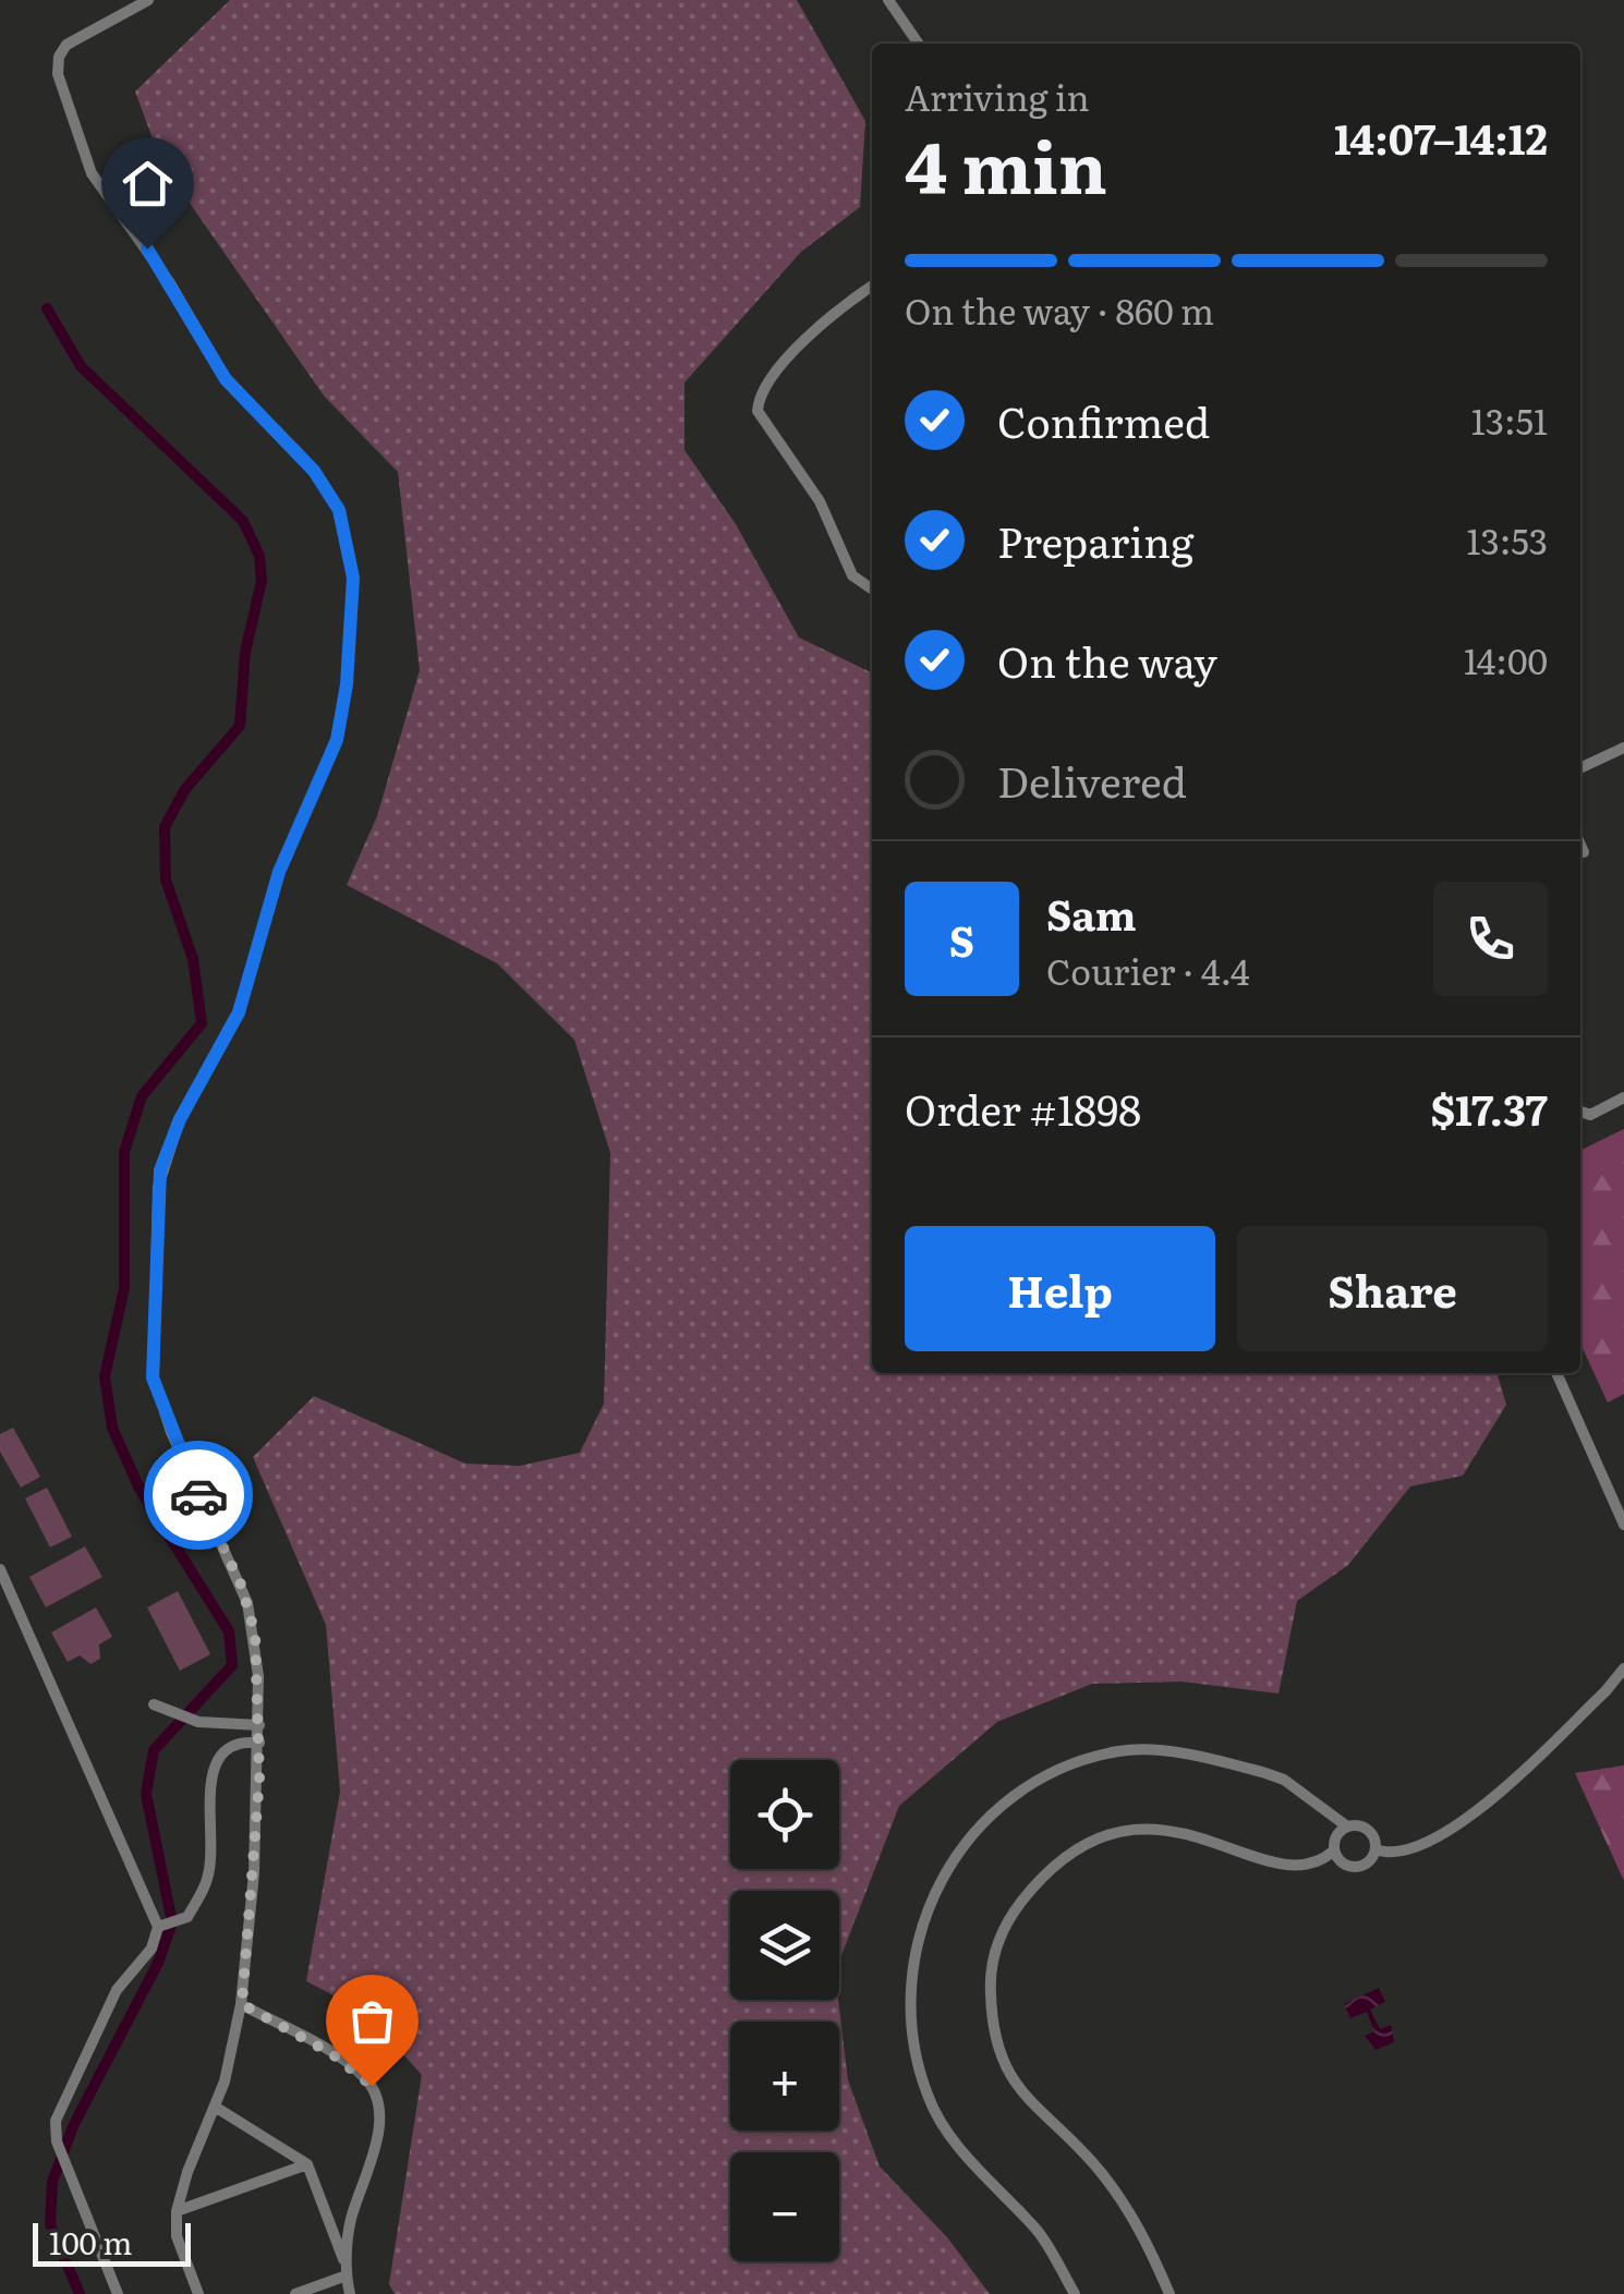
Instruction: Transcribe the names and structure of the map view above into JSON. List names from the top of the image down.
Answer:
{
  "scale_bar": "100 m",
  "page": {
    "heading": ["4 min", "Arriving in", "14:07–14:12"],
    "panel": [
      "Sam",
      "Courier · 4.4",
      "Order #1898",
      "$17.37"
    ],
    "bar": "On the way · 860 m",
    "list": [
      ["Confirmed", "13:51"],
      ["Preparing", "13:53"],
      ["On the way", "14:00"],
      "Delivered"
    ],
    "round": "S",
    "buttons": ["Help", "Share"],
    "map_buttons": ["+", "−"],
    "scale": "100 m"
  }
}
